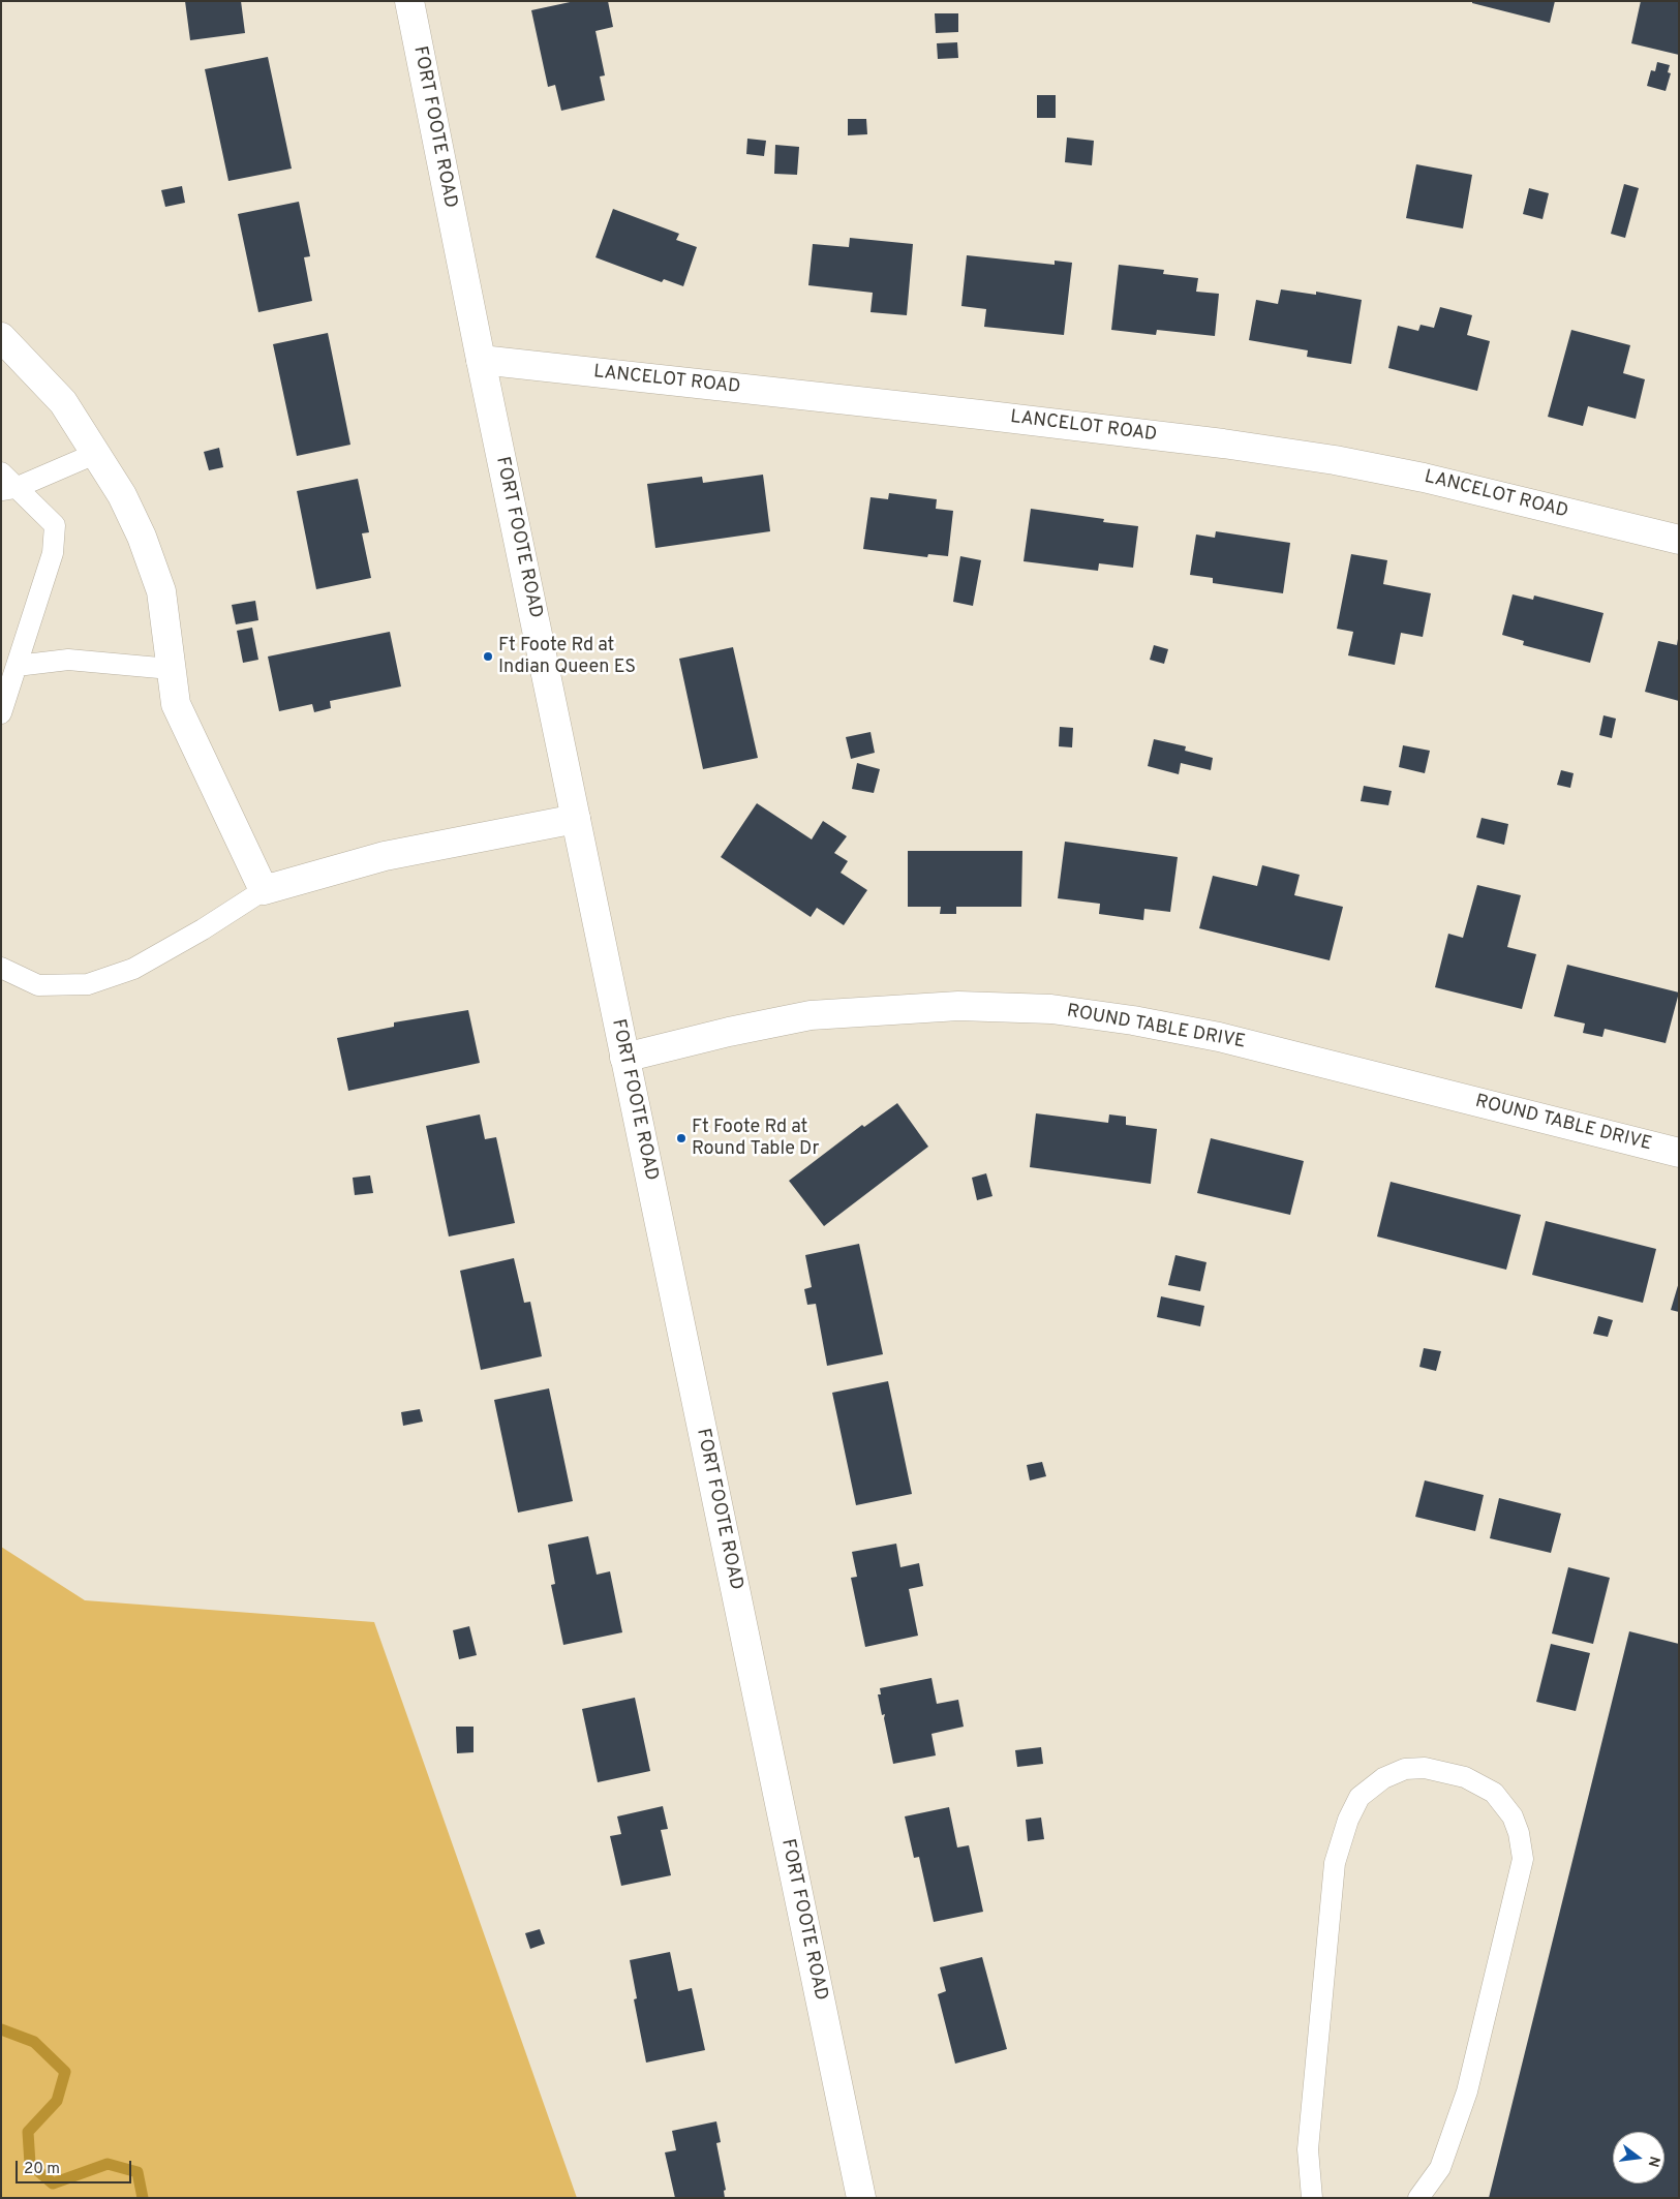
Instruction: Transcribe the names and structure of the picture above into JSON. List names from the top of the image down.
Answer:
{
  "streets": {
    "street": ["FORT FOOTE ROAD", "LANCELOT ROAD", "ROUND TABLE DRIVE"]
  },
  "crossings": [
    ["FORT FOOTE ROAD", "LANCELOT ROAD"],
    ["FORT FOOTE ROAD", "ROUND TABLE DRIVE"]
  ],
  "places": ["Ft Foote Rd at Indian Queen ES", "Ft Foote Rd at Round Table Dr"],
  "scale_bar": "20 m",
  "north": "right"
}
